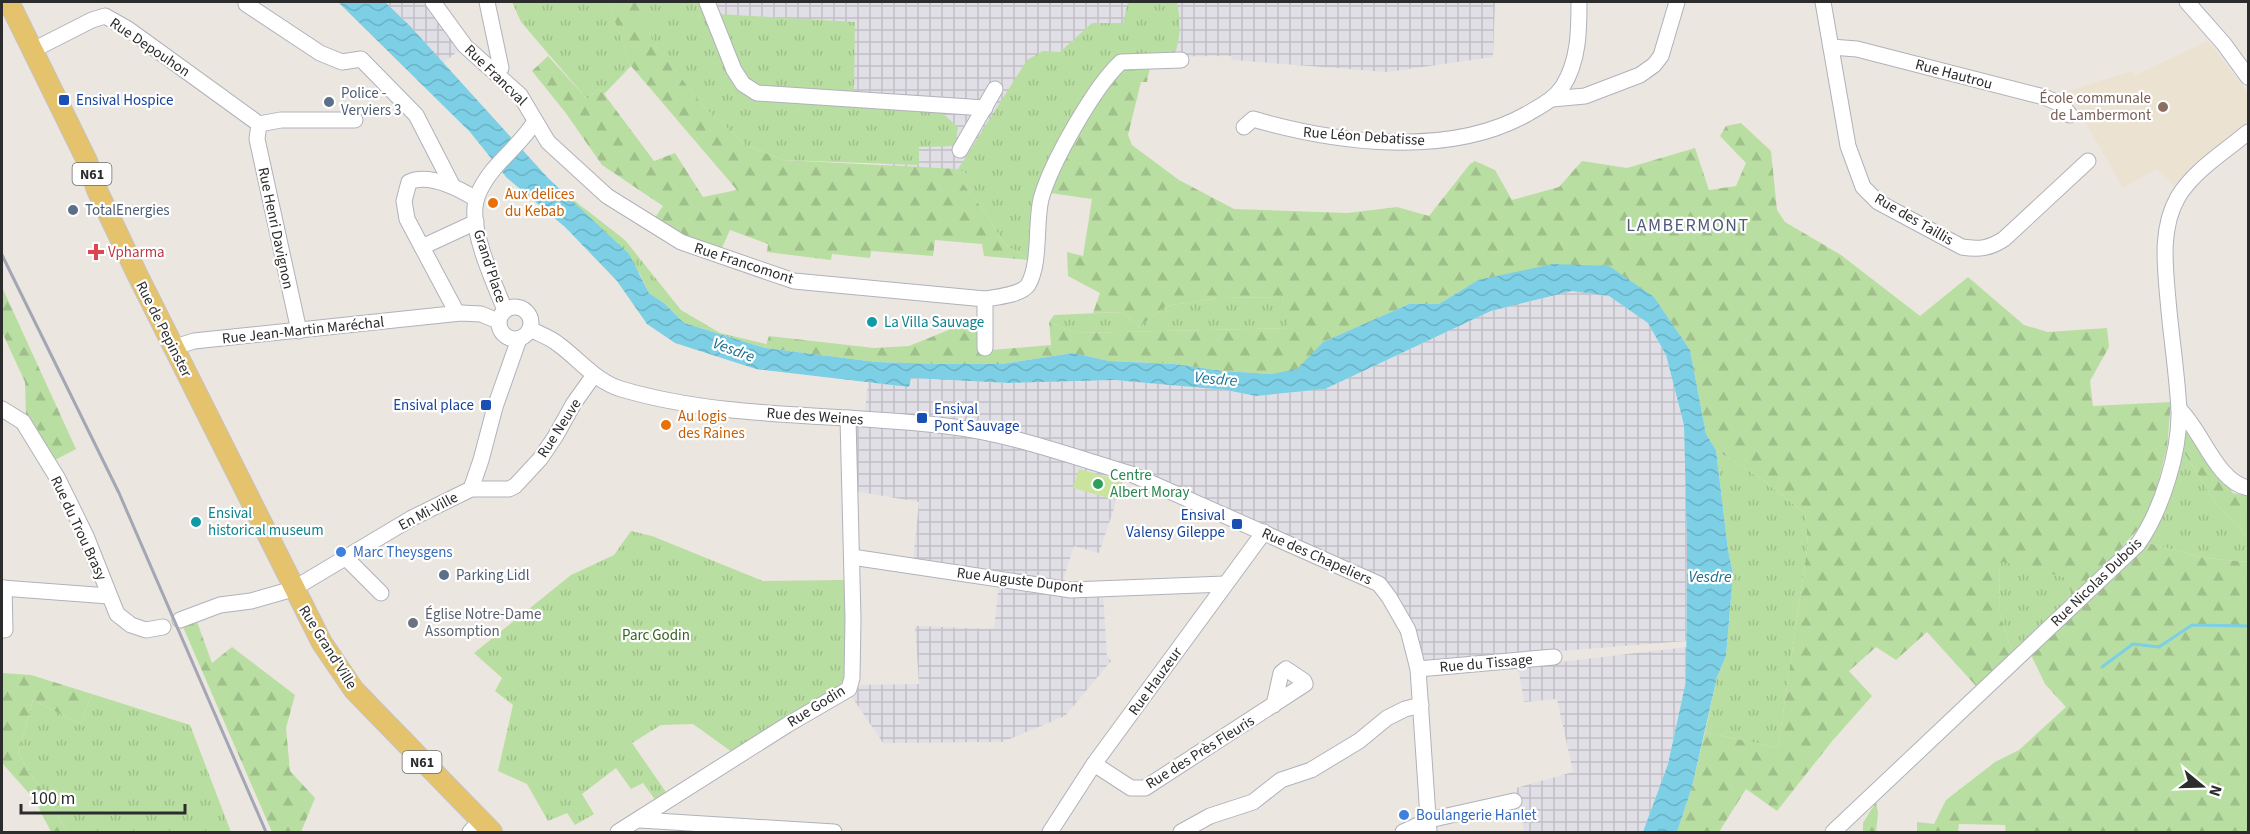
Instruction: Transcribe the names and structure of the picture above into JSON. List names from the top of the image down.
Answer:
{
  "streets": {
    "main road": ["N61", "Rue de Pepinster", "Rue Grand'Ville"],
    "street": [
      "Rue Depouhon",
      "Rue Hautrou",
      "Rue Francval",
      "Rue Léon Debatisse",
      "Rue des Taillis",
      "Rue Henri Davignon",
      "Rue Francomont",
      "Grand'Place",
      "Rue Jean-Martin Maréchal",
      "Rue des Weines",
      "Rue Neuve",
      "En Mi-Ville",
      "Rue du Trou Brasy",
      "Rue des Chapeliers",
      "Rue Auguste Dupont",
      "Rue Nicolas Dubois",
      "Rue du Tissage",
      "Rue Hauzeur",
      "Rue Godin",
      "Rue des Près Fleuris"
    ]
  },
  "crossings": [
    ["Rue Depouhon", "Rue Henri Davignon"],
    ["Rue Depouhon", "Rue de Pepinster"],
    ["Rue Hautrou", "Rue des Taillis"],
    ["Rue Francval", "Rue Francomont"],
    ["Rue Francval", "Grand'Place"],
    ["Rue Henri Davignon", "Rue Jean-Martin Maréchal"],
    ["Rue Francomont", "Grand'Place"],
    ["Grand'Place", "Rue Jean-Martin Maréchal"],
    ["Grand'Place", "Rue des Weines"],
    ["Grand'Place", "Rue Neuve"],
    ["Grand'Place", "En Mi-Ville"],
    ["Rue de Pepinster", "Rue Jean-Martin Maréchal"],
    ["Rue de Pepinster", "En Mi-Ville"],
    ["Rue de Pepinster", "Rue Grand'Ville"],
    ["Rue des Weines", "Rue Neuve"],
    ["Rue des Weines", "Rue des Chapeliers"],
    ["Rue des Weines", "Rue Godin"],
    ["Rue Neuve", "En Mi-Ville"],
    ["En Mi-Ville", "Rue Grand'Ville"],
    ["Rue des Chapeliers", "Rue du Tissage"],
    ["Rue des Chapeliers", "Rue Hauzeur"],
    ["Rue Auguste Dupont", "Rue Hauzeur"],
    ["Rue Auguste Dupont", "Rue Godin"],
    ["Rue Hauzeur", "Rue des Près Fleuris"]
  ],
  "districts": ["LAMBERMONT"],
  "water": ["Vesdre"],
  "parks": ["Parc Godin"],
  "places": {
    "transit": [
      "Ensival Hospice",
      "Ensival place",
      "Ensival Pont Sauvage",
      "Ensival Valensy Gileppe"
    ],
    "other": [
      "Police - Verviers 3",
      "École communale de Lambermont",
      "Aux delices du Kebab",
      "TotalEnergies",
      "La Villa Sauvage",
      "Au logis des Raines",
      "Centre Albert Moray",
      "Ensival historical museum",
      "Marc Theysgens",
      "Parking Lidl",
      "Église Notre-Dame Assomption",
      "Boulangerie Hanlet"
    ],
    "health": ["Vpharma"]
  },
  "scale_bar": "100 m",
  "north": "right"
}
